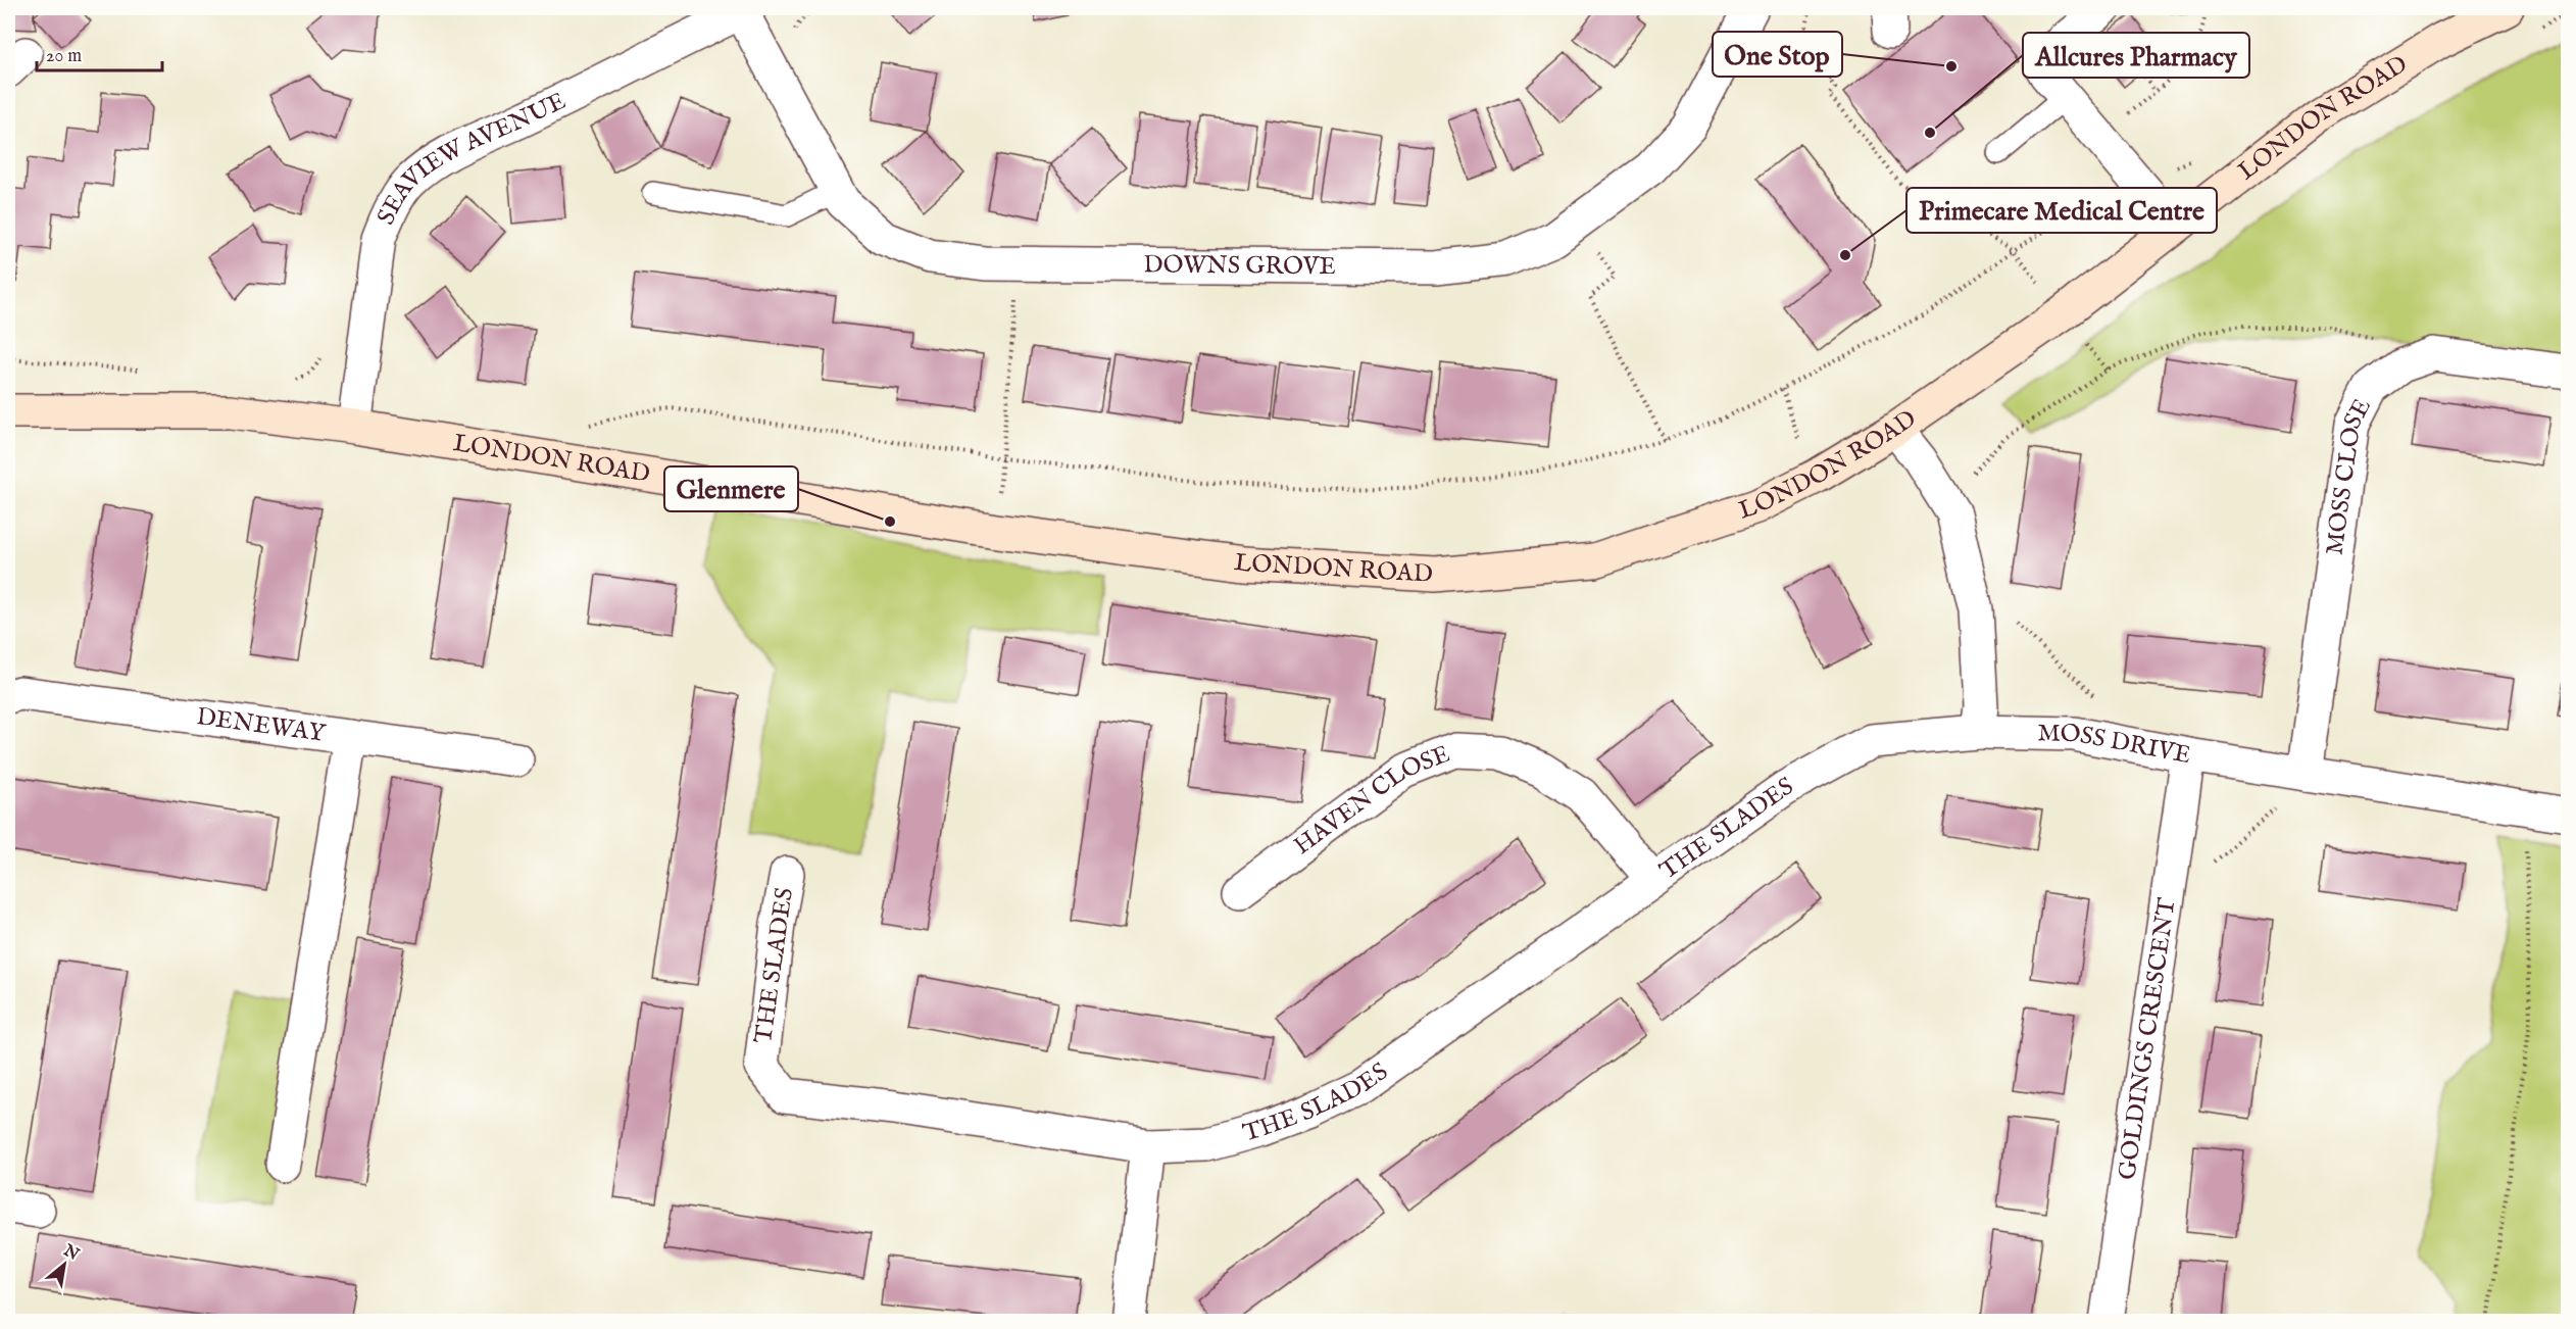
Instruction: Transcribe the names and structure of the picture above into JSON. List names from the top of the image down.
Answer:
{
  "streets": {
    "main road": ["LONDON ROAD"],
    "street": [
      "SEAVIEW AVENUE",
      "DOWNS GROVE",
      "MOSS CLOSE",
      "DENEWAY",
      "MOSS DRIVE",
      "HAVEN CLOSE",
      "THE SLADES",
      "GOLDINGS CRESCENT"
    ]
  },
  "crossings": [
    ["LONDON ROAD", "SEAVIEW AVENUE"],
    ["SEAVIEW AVENUE", "DOWNS GROVE"],
    ["MOSS CLOSE", "MOSS DRIVE"],
    ["MOSS DRIVE", "THE SLADES"],
    ["MOSS DRIVE", "GOLDINGS CRESCENT"],
    ["HAVEN CLOSE", "THE SLADES"]
  ],
  "places": [
    "One Stop",
    "Allcures Pharmacy",
    "Primecare Medical Centre",
    "Glenmere"
  ],
  "scale_bar": "20 m",
  "north": "top right"
}
